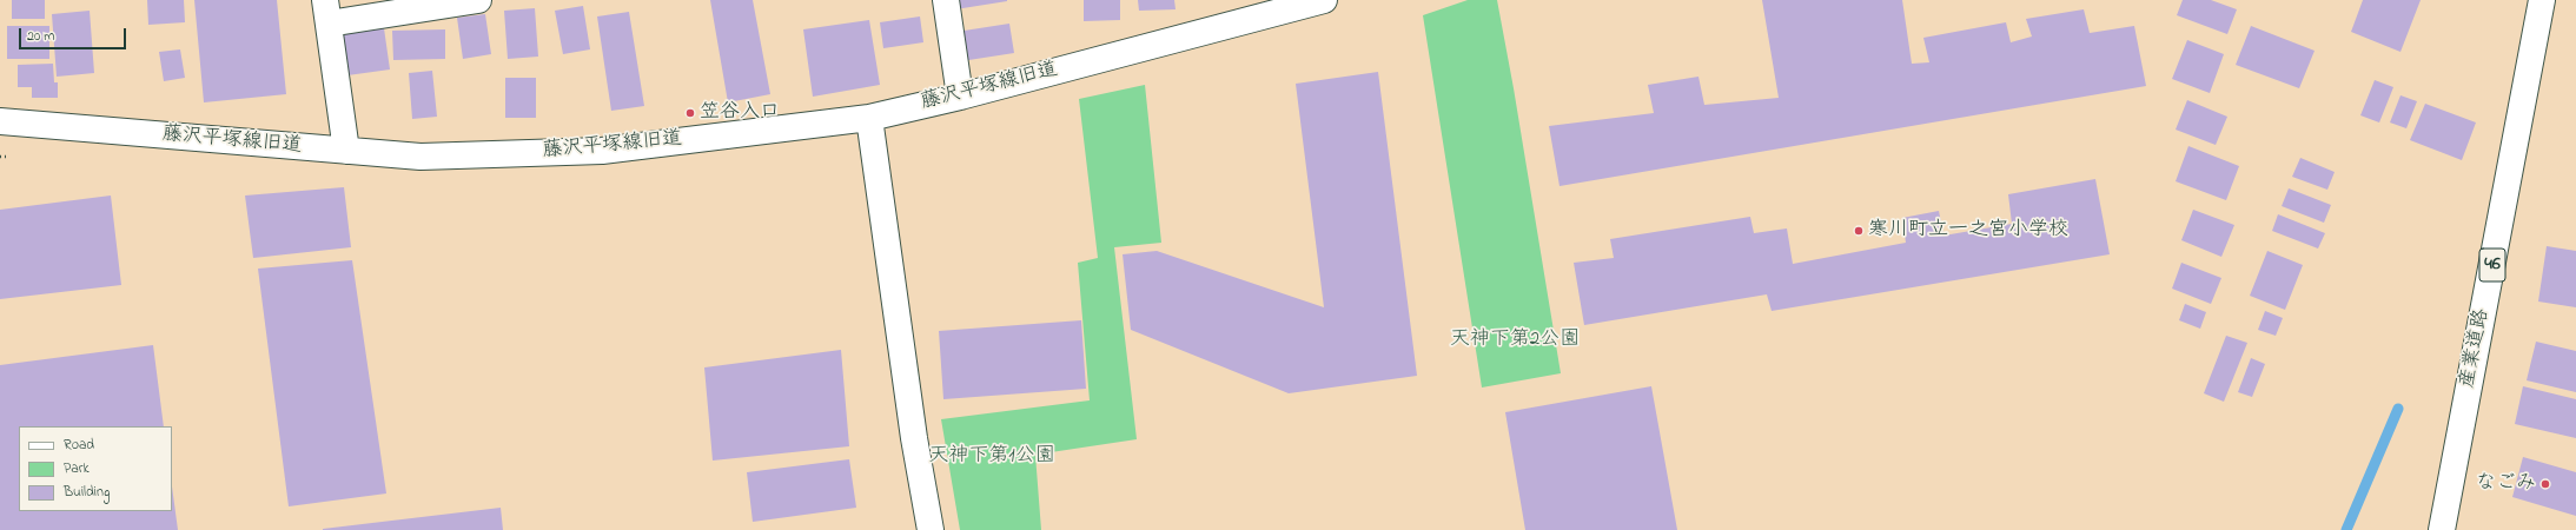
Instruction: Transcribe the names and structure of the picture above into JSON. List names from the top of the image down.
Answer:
{
  "streets": {
    "street": ["藤沢平塚線旧道", "46", "産業道路"]
  },
  "parks": ["天神下第2公園", "天神下第1公園"],
  "places": ["笠谷入口", "寒川町立一之宮小学校", "なごみ"],
  "legend": ["Road", "Park", "Building"],
  "scale_bar": "20 m"
}
